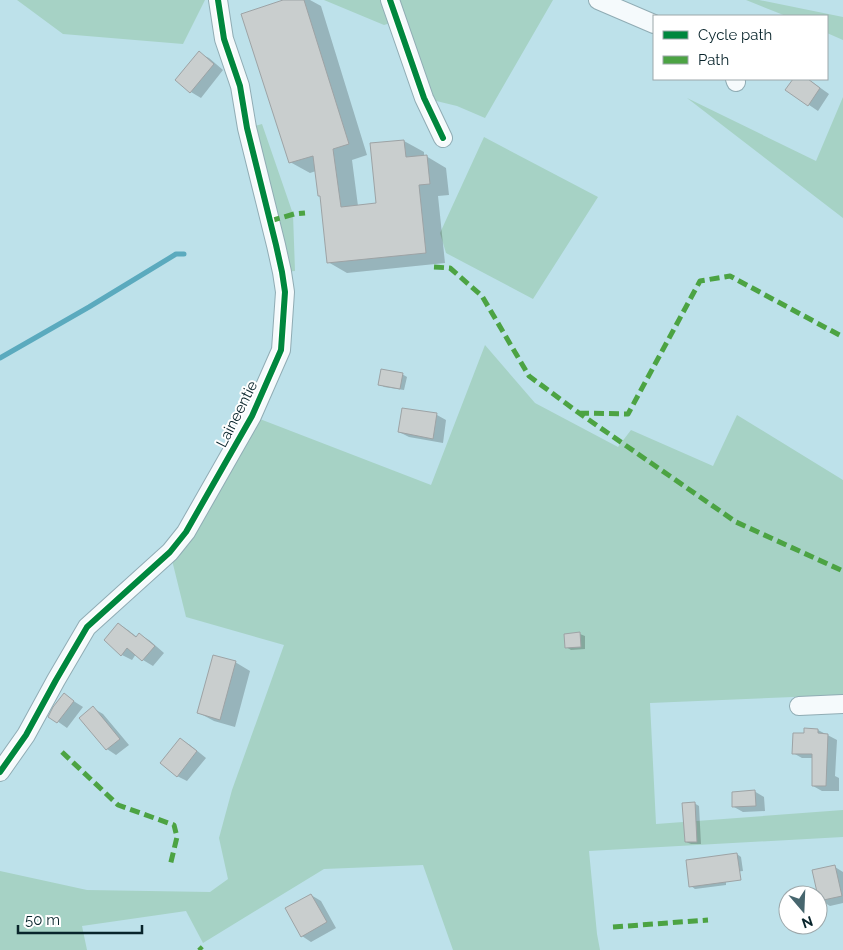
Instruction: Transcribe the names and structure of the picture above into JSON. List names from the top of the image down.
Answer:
{
  "streets": {
    "street": ["Laineentie"]
  },
  "legend": ["Cycle path", "Path"],
  "scale_bar": "50 m",
  "north": "bottom"
}
